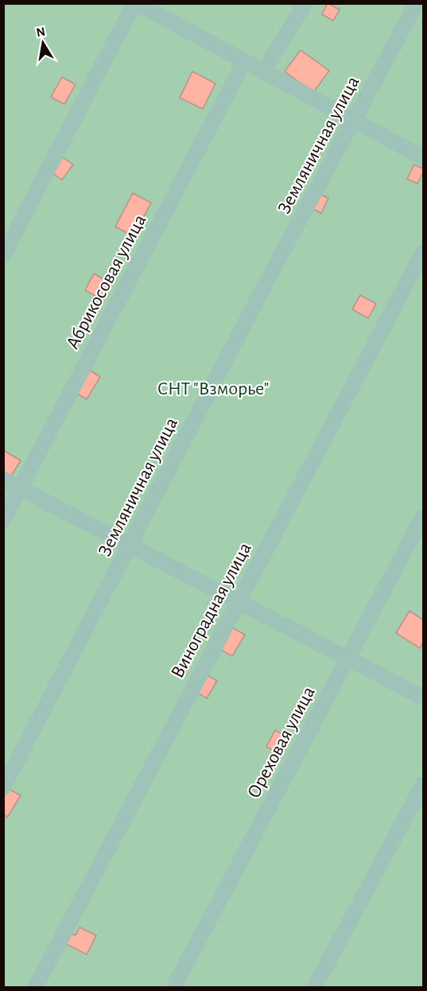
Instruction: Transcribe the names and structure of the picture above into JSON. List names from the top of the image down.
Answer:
{
  "streets": {
    "street": [
      "Земляничная улица",
      "Абрикосовая улица",
      "Виноградная улица",
      "Ореховая улица"
    ]
  },
  "parks": ["СНТ \"Взморье\""],
  "north": "top"
}
